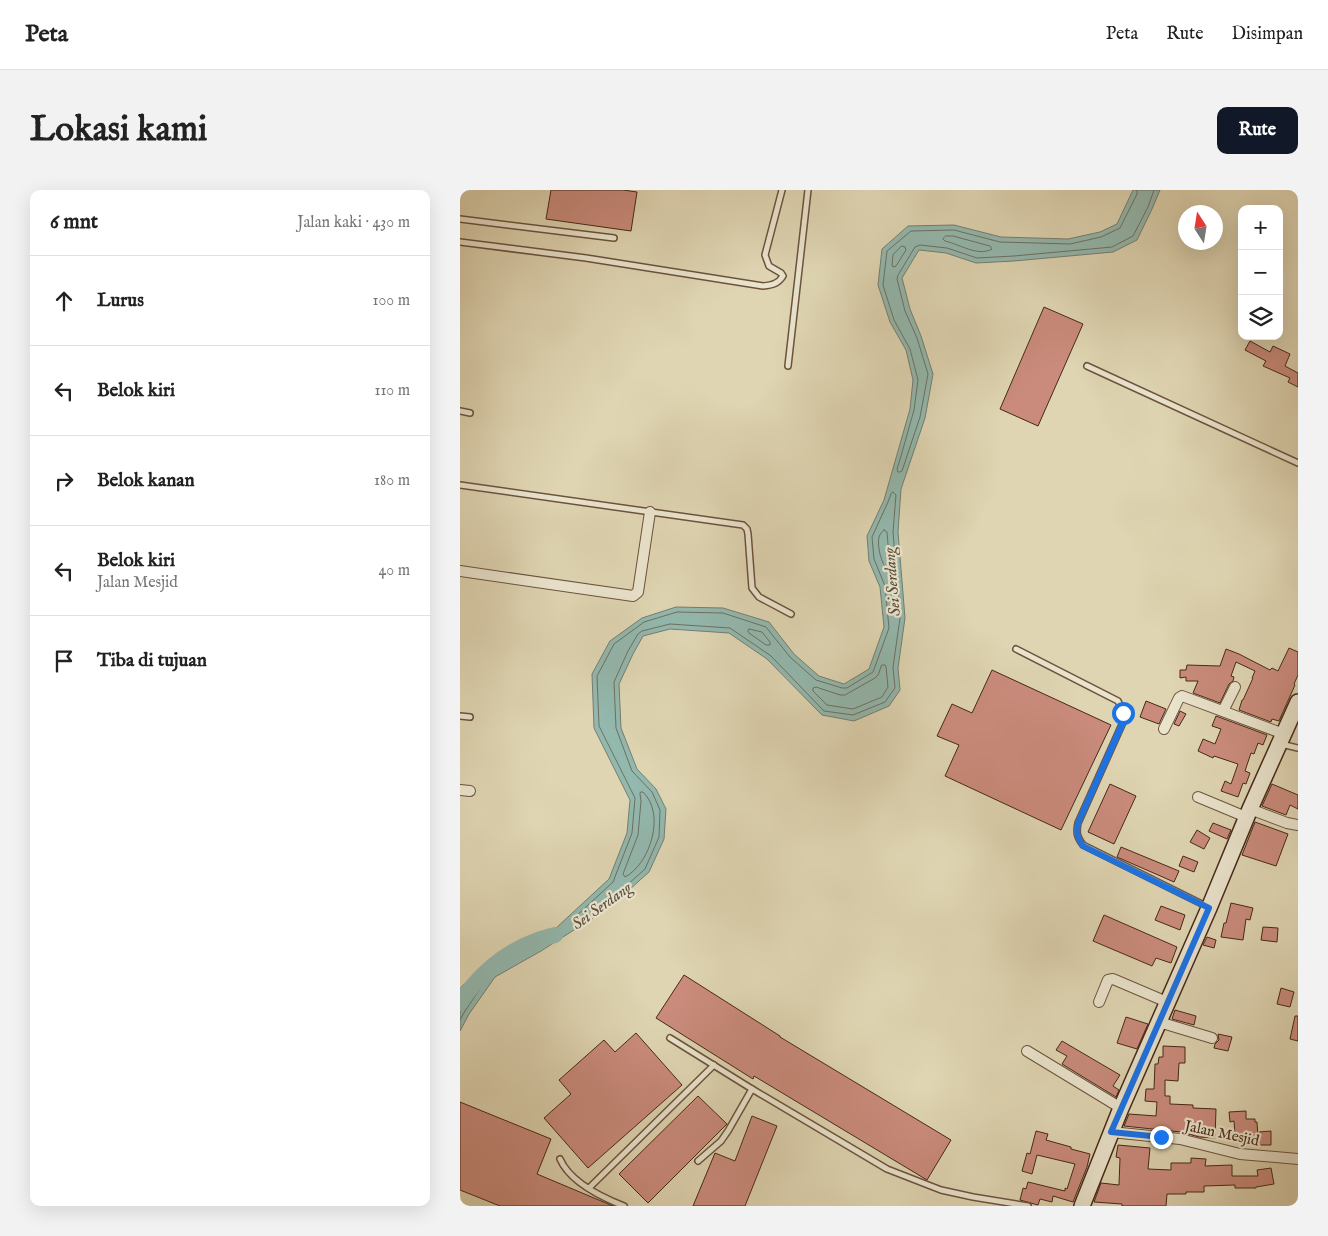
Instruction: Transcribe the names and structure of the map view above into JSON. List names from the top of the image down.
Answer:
{
  "streets": {
    "street": ["Jalan Mesjid"]
  },
  "water": ["Sei Serdang"],
  "north": "top",
  "page": {
    "header": "Peta",
    "nav": ["Peta", "Rute", "Disimpan"],
    "buttons": "Rute",
    "title": "Lokasi kami",
    "heading": ["6 mnt", "Jalan kaki · 430 m"],
    "map_buttons": ["+", "−"],
    "list": [
      ["Lurus", "100 m"],
      ["Belok kiri", "110 m"],
      ["Belok kanan", "180 m"],
      ["Belok kiri", "Jalan Mesjid", "40 m"],
      "Tiba di tujuan"
    ]
  }
}
